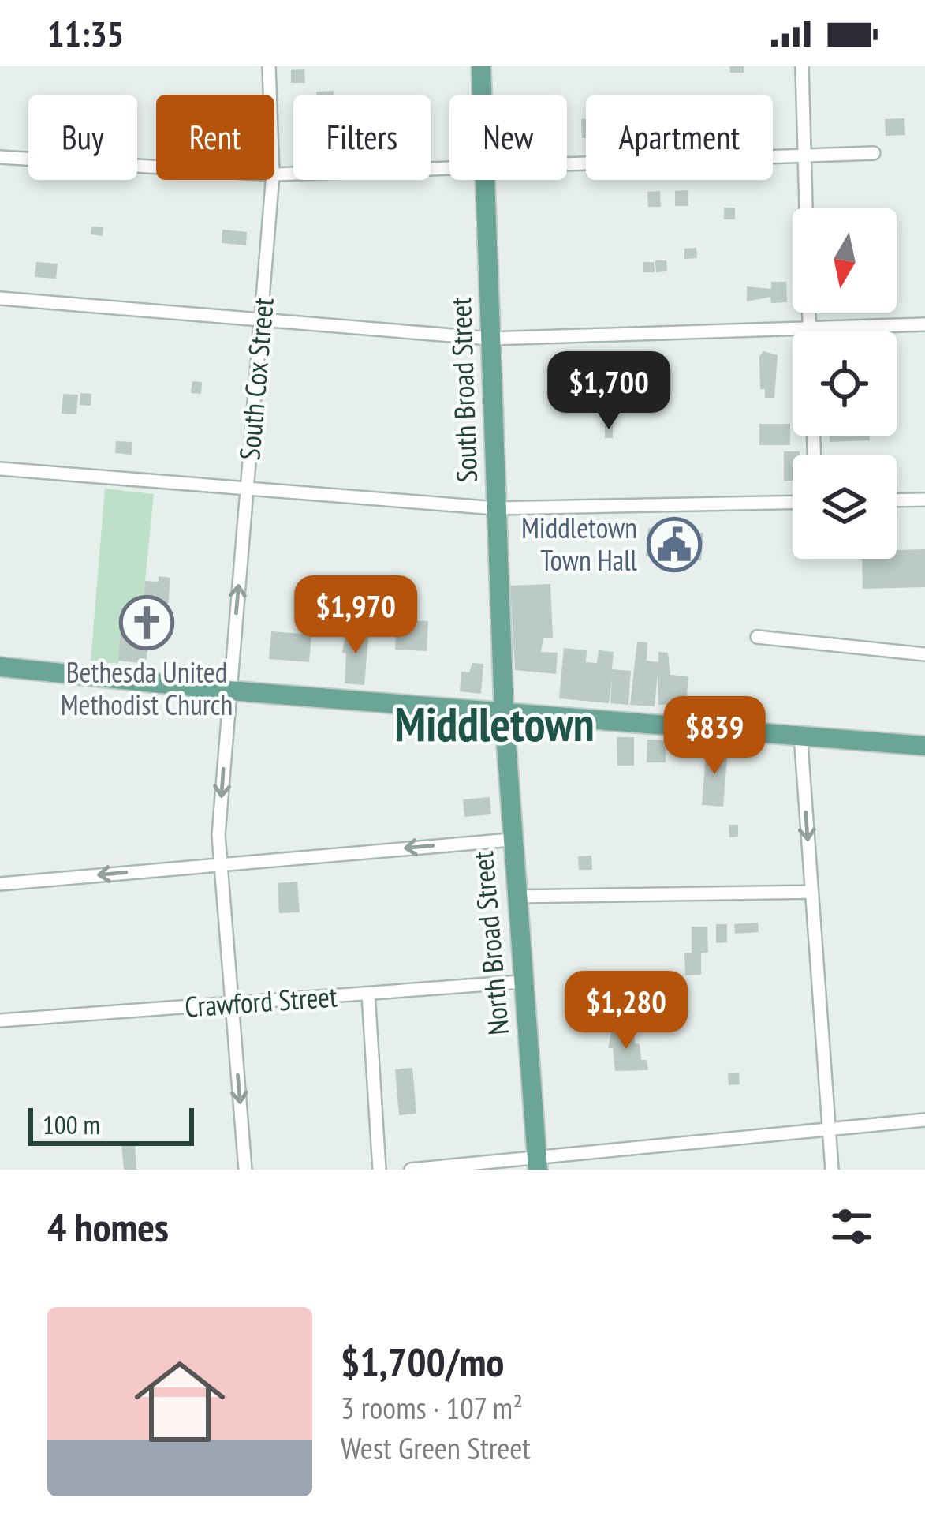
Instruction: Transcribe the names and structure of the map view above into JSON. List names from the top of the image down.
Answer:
{
  "streets": {
    "main road": ["South Broad Street", "North Broad Street"],
    "street": ["South Cox Street", "Crawford Street"]
  },
  "crossings": [
    ["South Cox Street", "Crawford Street"],
    ["South Broad Street", "North Broad Street"],
    ["North Broad Street", "Crawford Street"]
  ],
  "districts": ["Middletown"],
  "places": {
    "public building": ["Middletown Town Hall"],
    "church": ["Bethesda United Methodist Church"]
  },
  "scale_bar": "100 m",
  "north": "bottom",
  "page": {
    "status": "11:35",
    "chip": [
      "Buy",
      "Rent",
      "Filters",
      "New",
      "Apartment"
    ],
    "price": [
      "$1,700",
      "$1,970",
      "$839",
      "$1,280"
    ],
    "scale": "100 m",
    "heading": "4 homes",
    "list": [
      {
        "name": "$1,700/mo",
        "note": "3 rooms · 107 m² · West Green Street"
      }
    ]
  }
}
